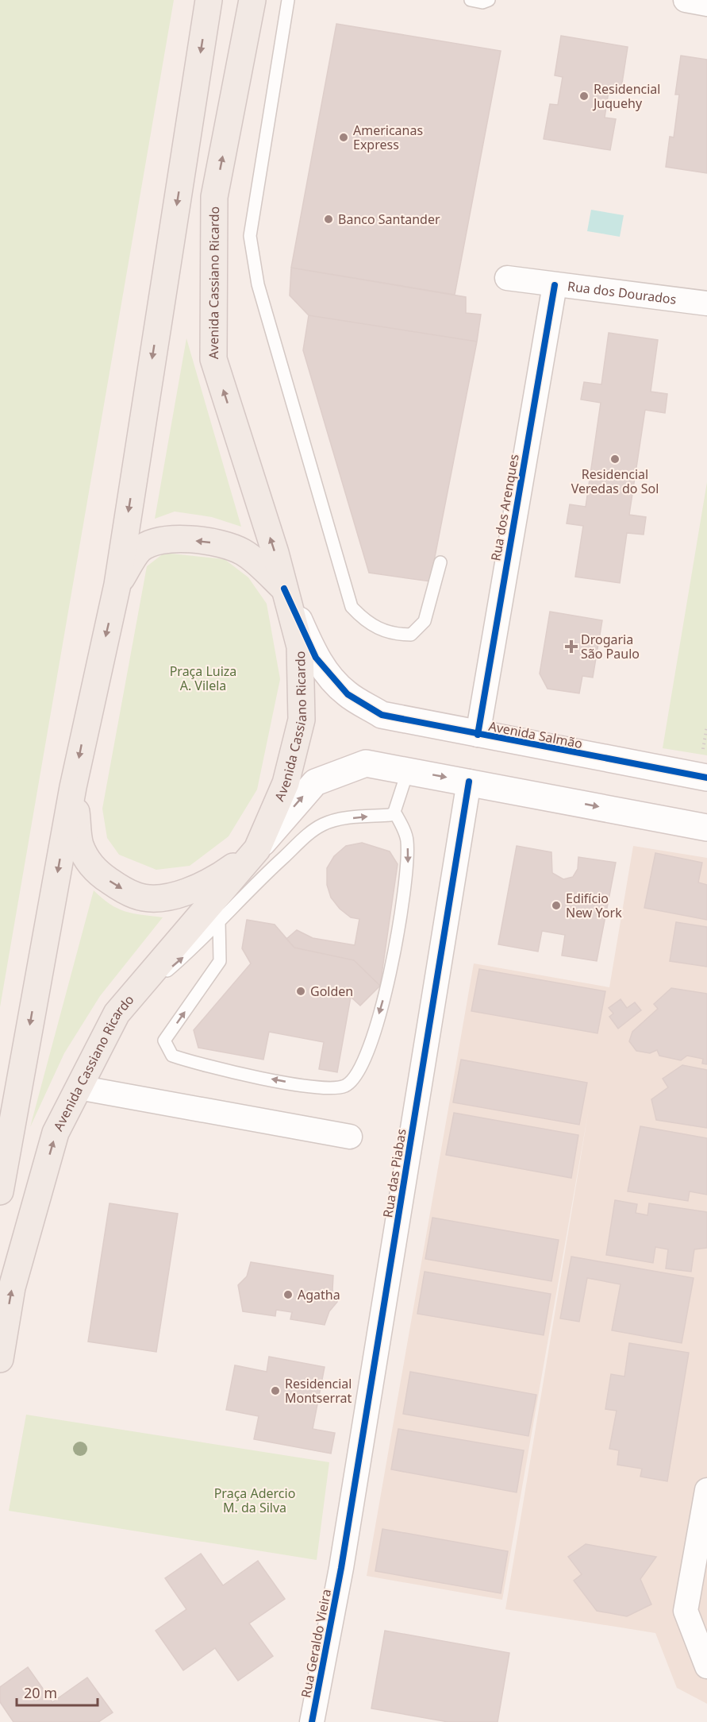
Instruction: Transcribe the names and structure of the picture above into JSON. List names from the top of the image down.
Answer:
{
  "streets": {
    "main road": ["Avenida Cassiano Ricardo"],
    "street": [
      "Rua dos Dourados",
      "Rua dos Arenques",
      "Avenida Salmão",
      "Rua das Piabas",
      "Rua Geraldo Vieira"
    ]
  },
  "crossings": [
    ["Avenida Cassiano Ricardo", "Avenida Salmão"],
    ["Rua dos Dourados", "Rua dos Arenques"],
    ["Rua dos Arenques", "Avenida Salmão"],
    ["Rua das Piabas", "Rua Geraldo Vieira"]
  ],
  "parks": ["Praça Luiza A. Vilela", "Praça Adercio M. da Silva"],
  "places": {
    "other": [
      "Residencial Juquehy",
      "Americanas Express",
      "Banco Santander",
      "Residencial Veredas do Sol",
      "Edifício New York",
      "Golden",
      "Agatha",
      "Residencial Montserrat"
    ],
    "health": ["Drogaria São Paulo"]
  },
  "scale_bar": "20 m"
}
